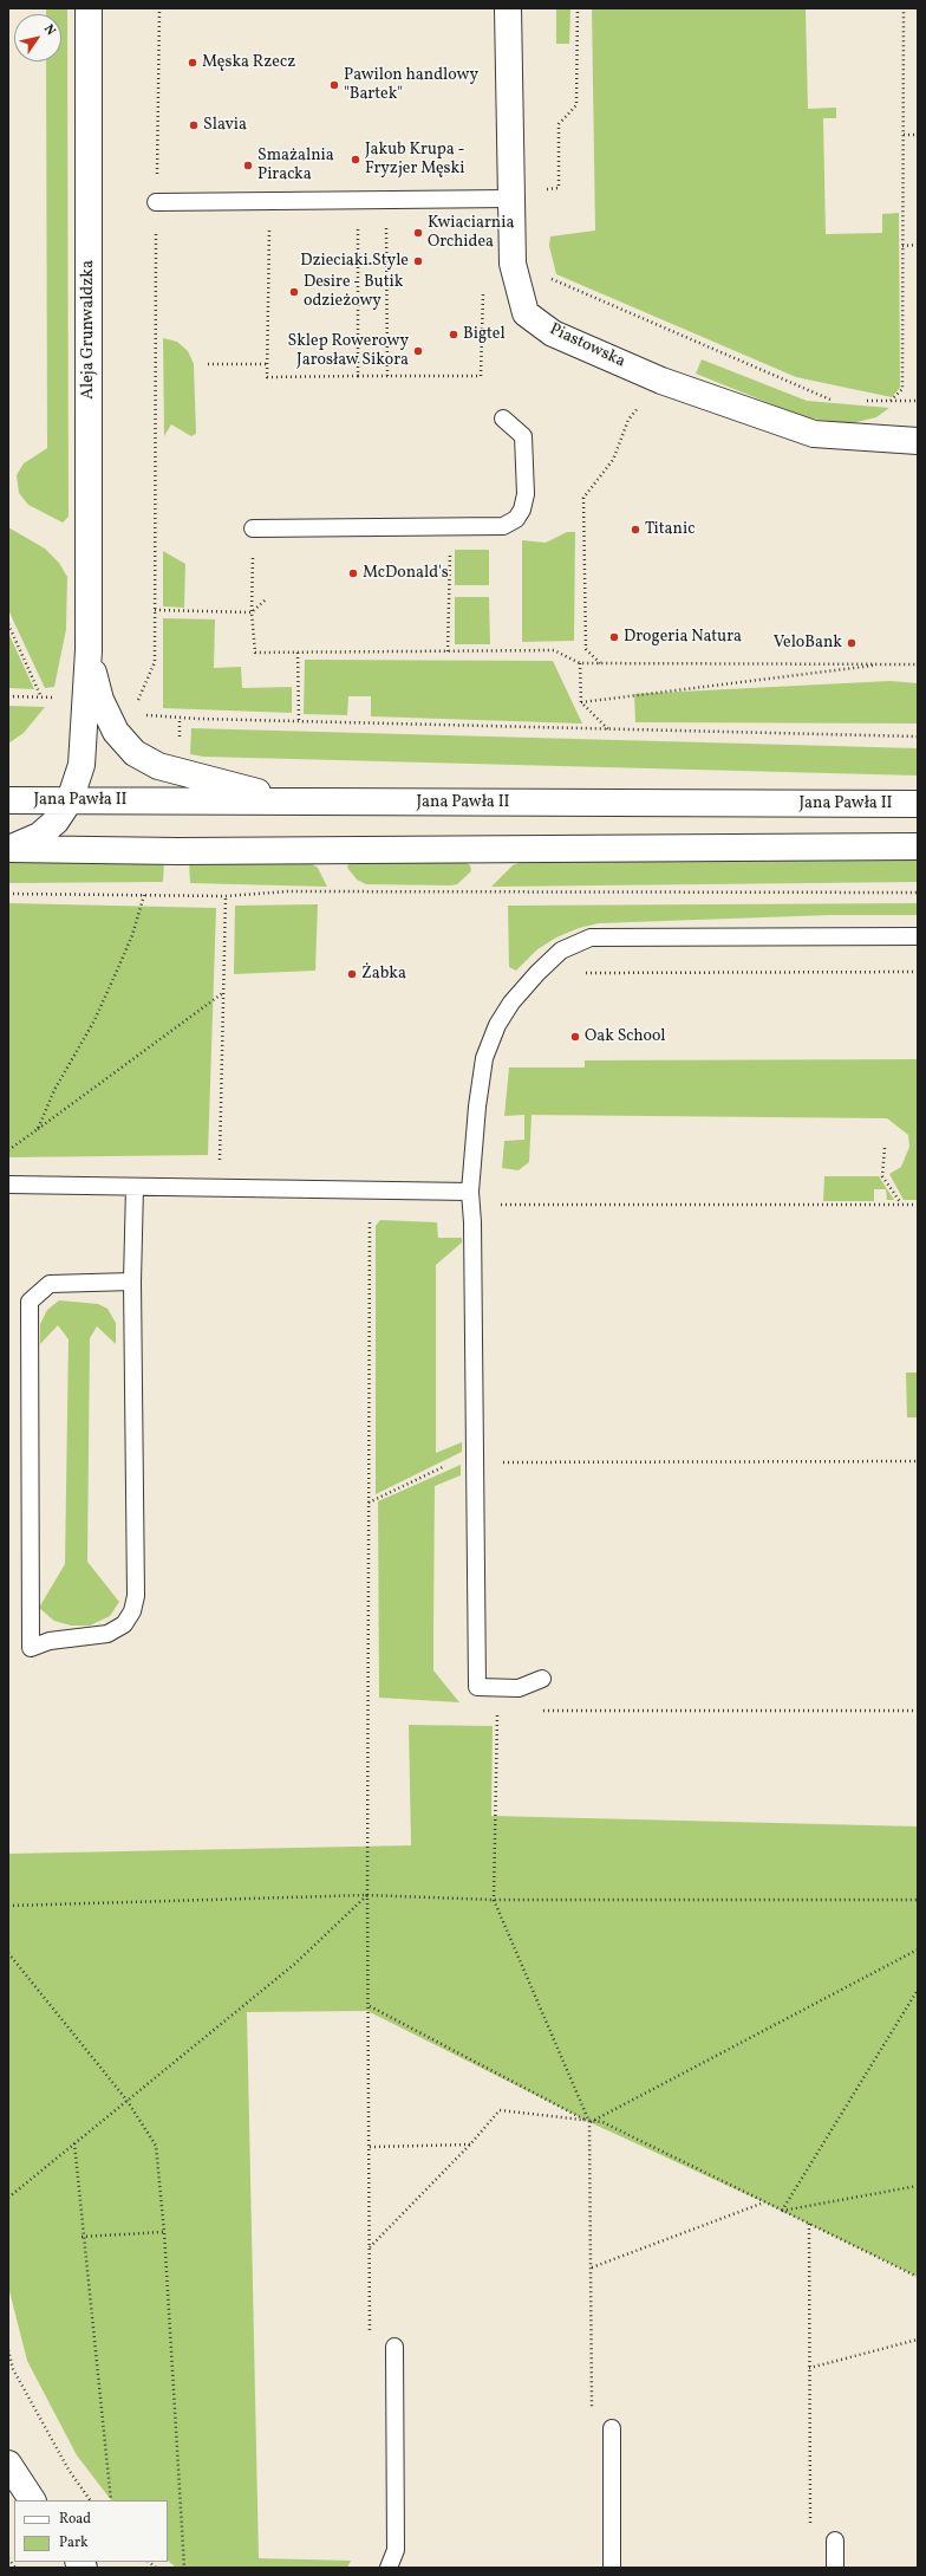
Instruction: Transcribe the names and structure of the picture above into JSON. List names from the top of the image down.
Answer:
{
  "streets": {
    "street": ["Aleja Grunwaldzka", "Piastowska", "Jana Pawła II"]
  },
  "crossings": [
    ["Aleja Grunwaldzka", "Jana Pawła II"]
  ],
  "places": [
    "Męska Rzecz",
    "Pawilon handlowy \"Bartek\"",
    "Slavia",
    "Jakub Krupa - Fryzjer Męski",
    "Smażalnia Piracka",
    "Kwiaciarnia Orchidea",
    "Dzieciaki.Style",
    "Desire - Butik odzieżowy",
    "Bigtel",
    "Sklep Rowerowy Jarosław Sikora",
    "Titanic",
    "McDonald's",
    "Drogeria Natura",
    "VeloBank",
    "Żabka",
    "Oak School"
  ],
  "legend": ["Road", "Park"],
  "north": "top right"
}
